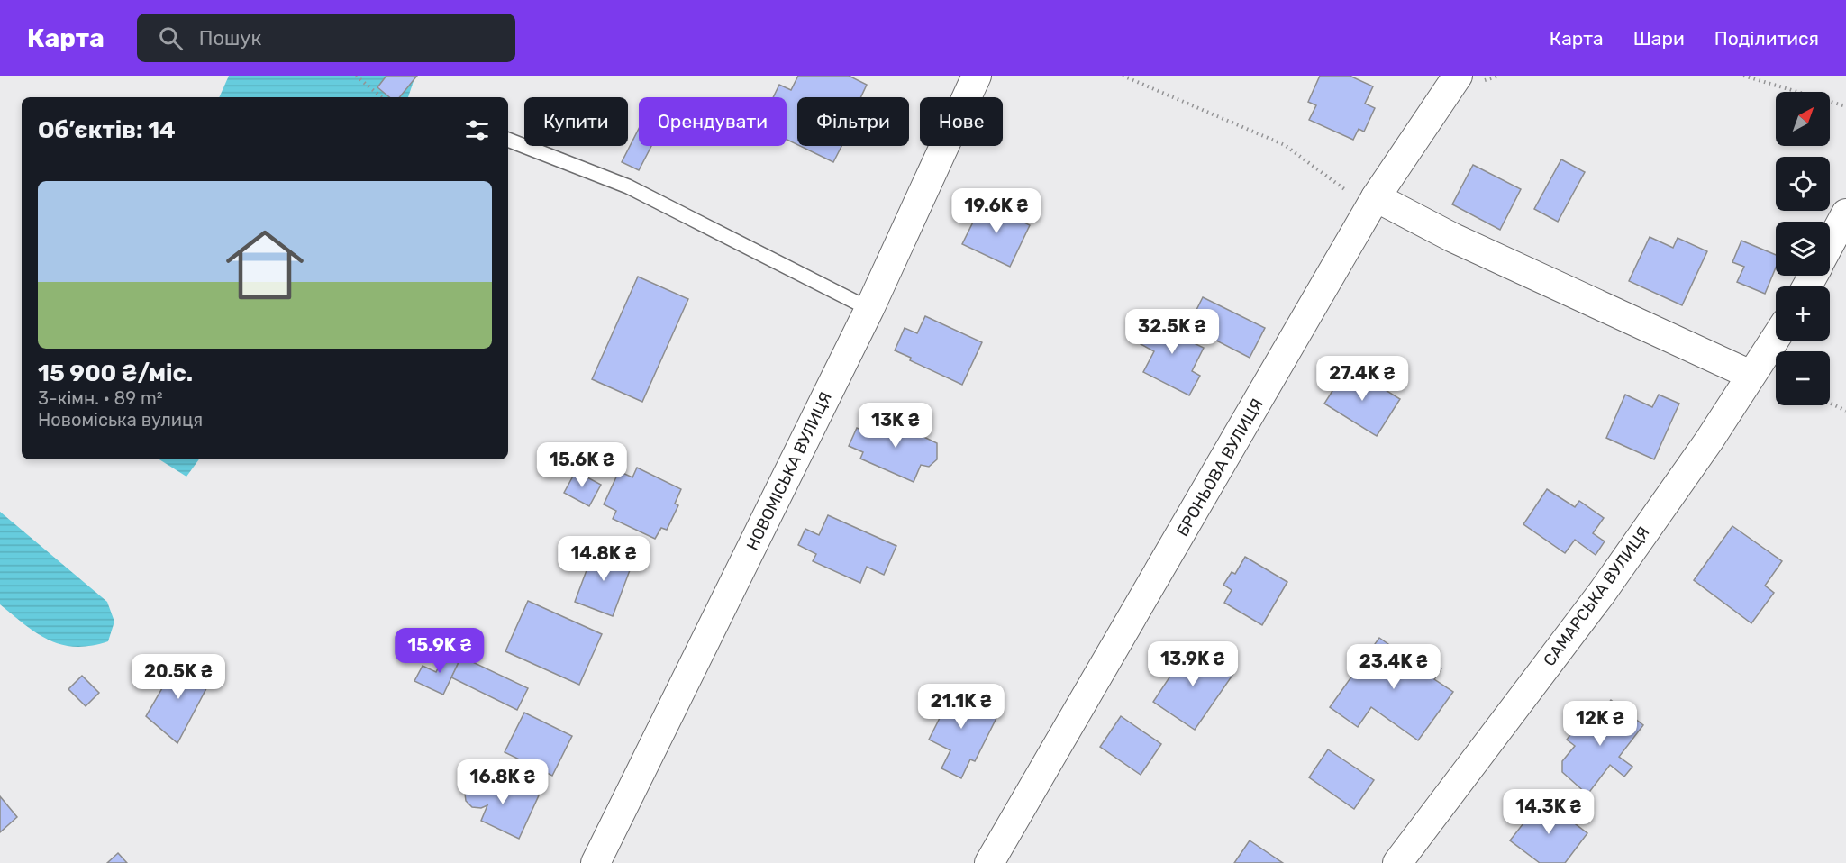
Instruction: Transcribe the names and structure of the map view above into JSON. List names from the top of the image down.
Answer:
{
  "streets": {
    "street": ["БРОНЬОВА ВУЛИЦЯ", "НОВОМІСЬКА ВУЛИЦЯ", "САМАРСЬКА ВУЛИЦЯ"]
  },
  "north": "top right",
  "page": {
    "header": "Карта",
    "search": "Пошук",
    "nav": ["Карта", "Шари", "Поділитися"],
    "map_buttons": ["+", "−"],
    "chip": [
      "Купити",
      "Орендувати",
      "Фільтри",
      "Нове"
    ],
    "heading": "Об’єктів: 14",
    "list": [
      {
        "name": "15 900 ₴/міс.",
        "note": "3-кімн. · 89 m² · Новоміська вулиця"
      }
    ],
    "price": [
      "19.6K ₴",
      "32.5K ₴",
      "27.4K ₴",
      "13K ₴",
      "15.6K ₴",
      "14.8K ₴",
      "15.9K ₴",
      "13.9K ₴",
      "23.4K ₴",
      "20.5K ₴",
      "21.1K ₴",
      "12K ₴",
      "16.8K ₴",
      "14.3K ₴"
    ]
  }
}
